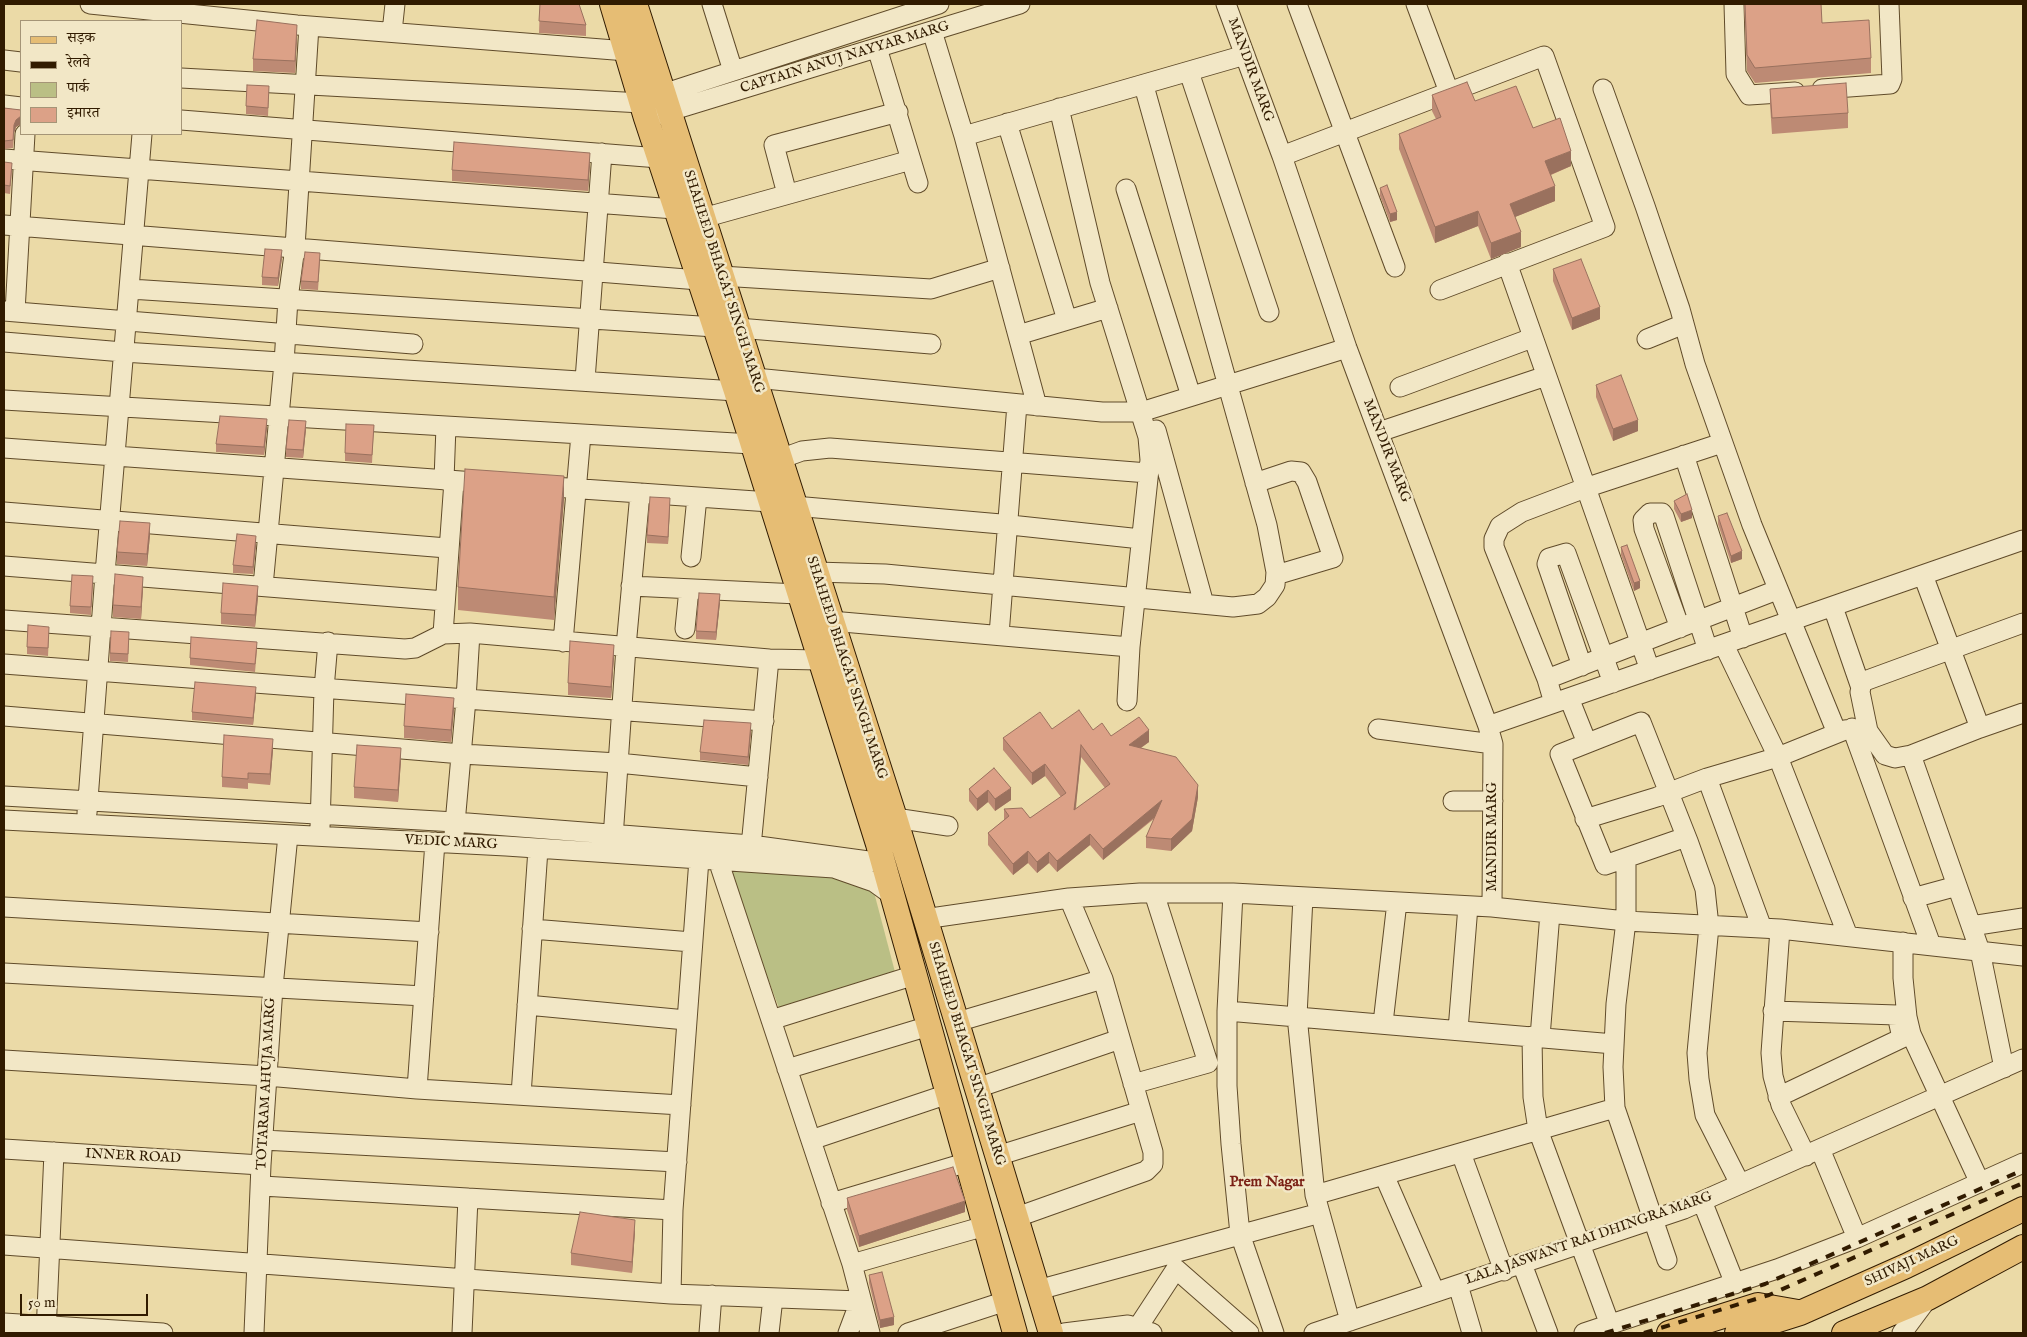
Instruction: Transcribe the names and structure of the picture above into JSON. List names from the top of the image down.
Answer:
{
  "streets": {
    "main road": ["SHAHEED BHAGAT SINGH MARG", "SHIVAJI MARG"],
    "street": [
      "CAPTAIN ANUJ NAYYAR MARG",
      "MANDIR MARG",
      "VEDIC MARG",
      "TOTARAM AHUJA MARG",
      "INNER ROAD",
      "LALA JASWANT RAI DHINGRA MARG"
    ]
  },
  "crossings": [
    ["CAPTAIN ANUJ NAYYAR MARG", "SHAHEED BHAGAT SINGH MARG"],
    ["SHAHEED BHAGAT SINGH MARG", "VEDIC MARG"],
    ["VEDIC MARG", "TOTARAM AHUJA MARG"],
    ["TOTARAM AHUJA MARG", "INNER ROAD"]
  ],
  "districts": ["Prem Nagar"],
  "legend": [
    "सड़क",
    "रेलवे",
    "पार्क",
    "इमारत"
  ],
  "scale_bar": "50 m"
}
